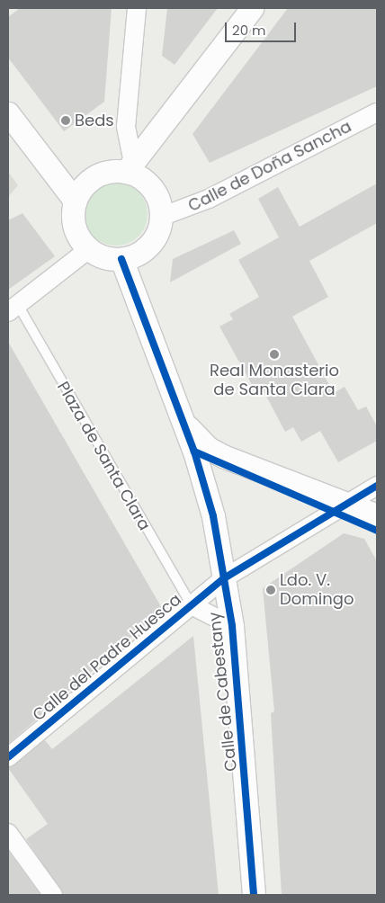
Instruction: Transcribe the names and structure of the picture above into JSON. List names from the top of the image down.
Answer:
{
  "streets": {
    "street": ["Calle de Doña Sancha", "Calle del Padre Huesca", "Calle de Cabestany"],
    "lane": ["Plaza de Santa Clara"]
  },
  "crossings": [
    ["Calle de Doña Sancha", "Calle de Cabestany"],
    ["Plaza de Santa Clara", "Calle del Padre Huesca"],
    ["Calle del Padre Huesca", "Calle de Cabestany"]
  ],
  "places": ["Beds", "Real Monasterio de Santa Clara", "Ldo. V. Domingo"],
  "scale_bar": "20 m"
}
